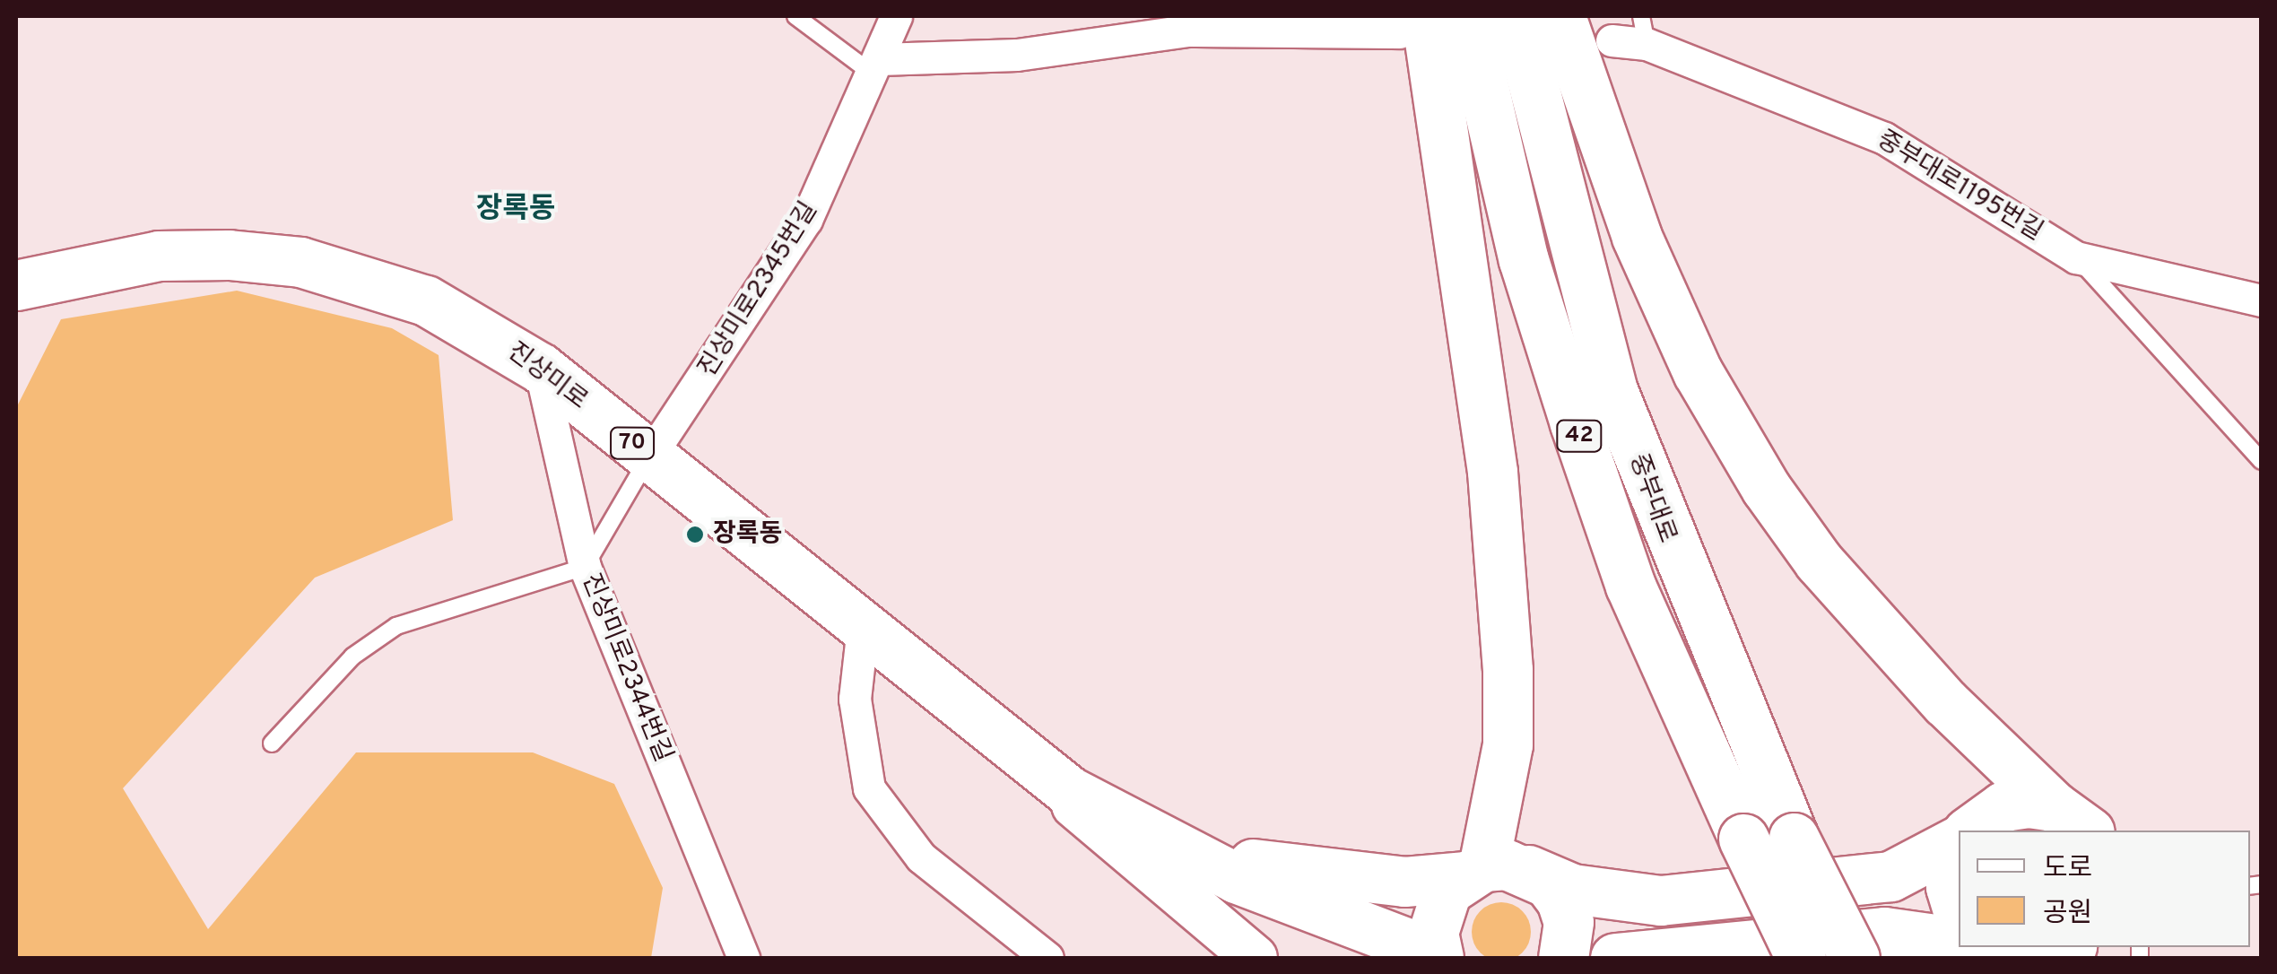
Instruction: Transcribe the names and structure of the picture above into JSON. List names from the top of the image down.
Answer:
{
  "streets": {
    "main road": [
      "진상미로",
      "42",
      "70",
      "중부대로"
    ],
    "street": ["중부대로1195번길", "진상미로2345번길", "진상미로2344번길"]
  },
  "crossings": [
    ["진상미로2345번길", "진상미로"],
    ["진상미로", "진상미로2344번길"]
  ],
  "districts": ["장록동"],
  "places": ["장록동"],
  "legend": ["도로", "공원"]
}
